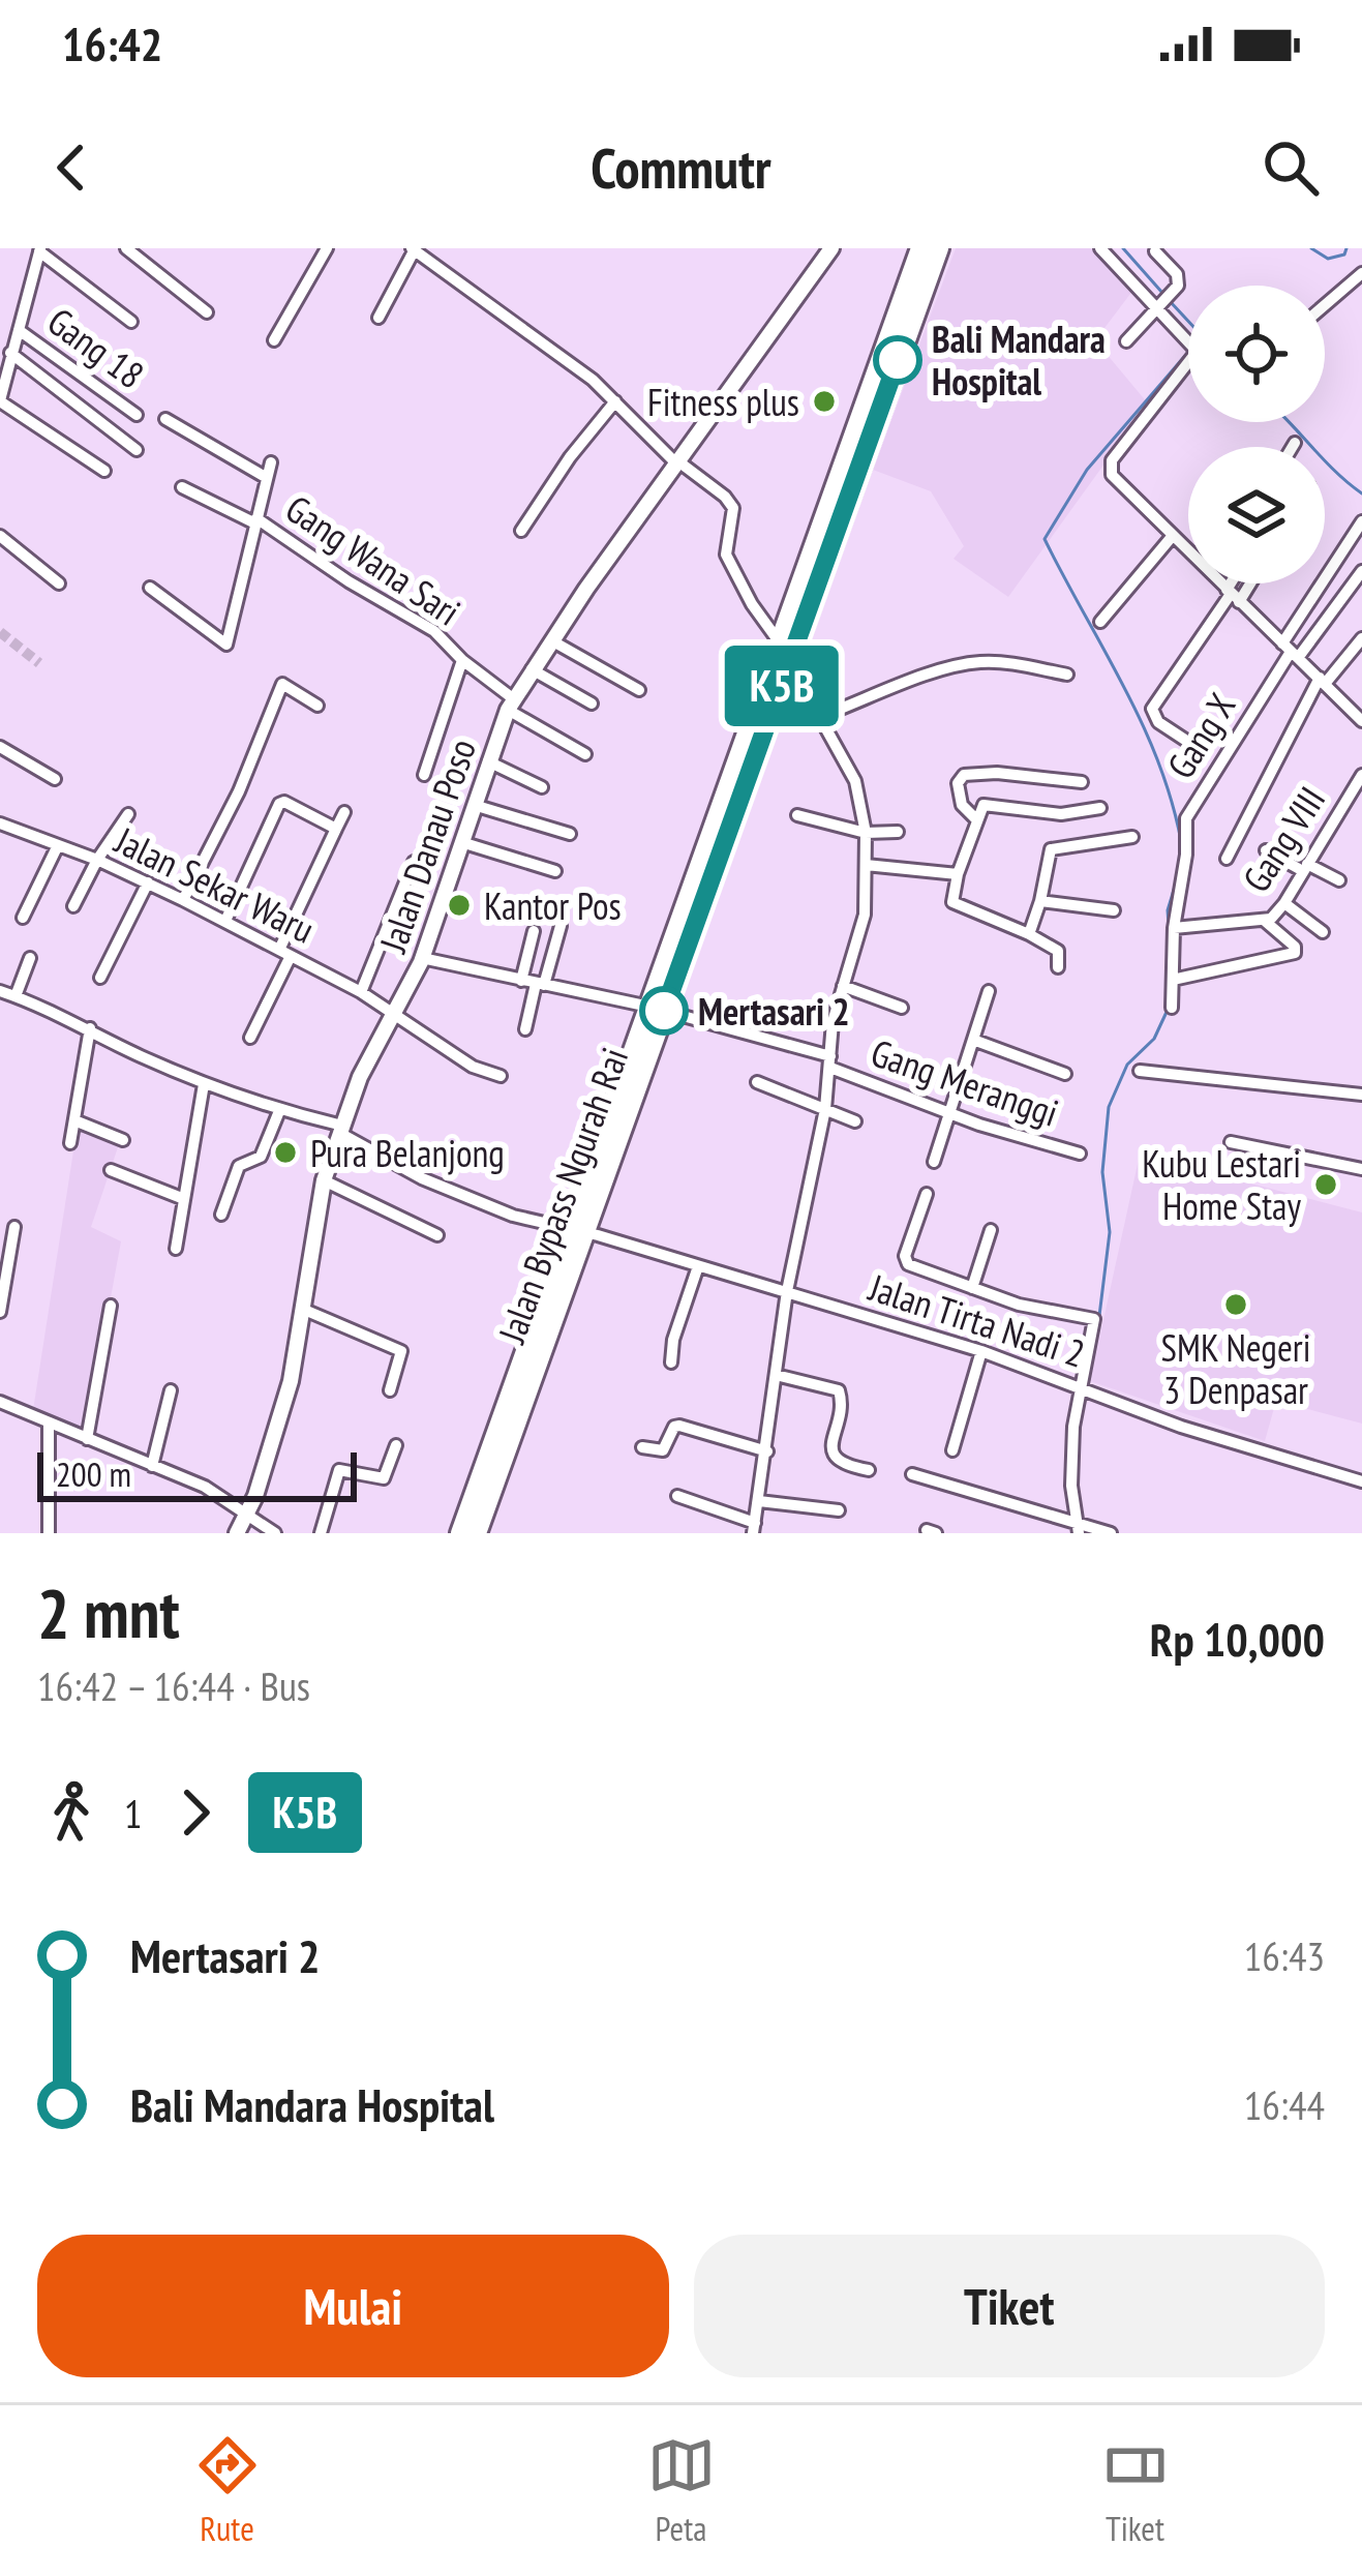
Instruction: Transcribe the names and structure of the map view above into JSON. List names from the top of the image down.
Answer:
{
  "streets": {
    "highway": ["Jalan Bypass Ngurah Rai"],
    "street": [
      "Gang 18",
      "Gang Wana Sari",
      "Gang X",
      "Gang VIII",
      "Jalan Danau Poso",
      "Jalan Sekar Waru",
      "Gang Meranggi",
      "Jalan Tirta Nadi 2"
    ]
  },
  "crossings": [
    ["Gang Wana Sari", "Jalan Danau Poso"],
    ["Gang X", "Gang VIII"],
    ["Jalan Danau Poso", "Jalan Sekar Waru"],
    ["Jalan Danau Poso", "Gang Meranggi"],
    ["Jalan Danau Poso", "Jalan Tirta Nadi 2"],
    ["Gang Meranggi", "Jalan Bypass Ngurah Rai"],
    ["Jalan Bypass Ngurah Rai", "Jalan Tirta Nadi 2"]
  ],
  "places": [
    "Bali Mandara Hospital",
    "Fitness plus",
    "Kantor Pos",
    "Mertasari 2",
    "Pura Belanjong",
    "Kubu Lestari Home Stay",
    "SMK Negeri 3 Denpasar"
  ],
  "lines": ["bus line K5B"],
  "scale_bar": "200 m",
  "page": {
    "status": "16:42",
    "header": "Commutr",
    "on_map": "K5B",
    "scale": "200 m",
    "heading": ["2 mnt", "16:42 – 16:44 · Bus", "Rp 10,000"],
    "legs": ["1", "K5B"],
    "list": [
      {
        "name": "Mertasari 2",
        "value": "16:43"
      },
      {
        "name": "Bali Mandara Hospital",
        "value": "16:44"
      }
    ],
    "buttons": ["Mulai", "Tiket"],
    "tabs": ["Rute", "Peta", "Tiket"]
  }
}
